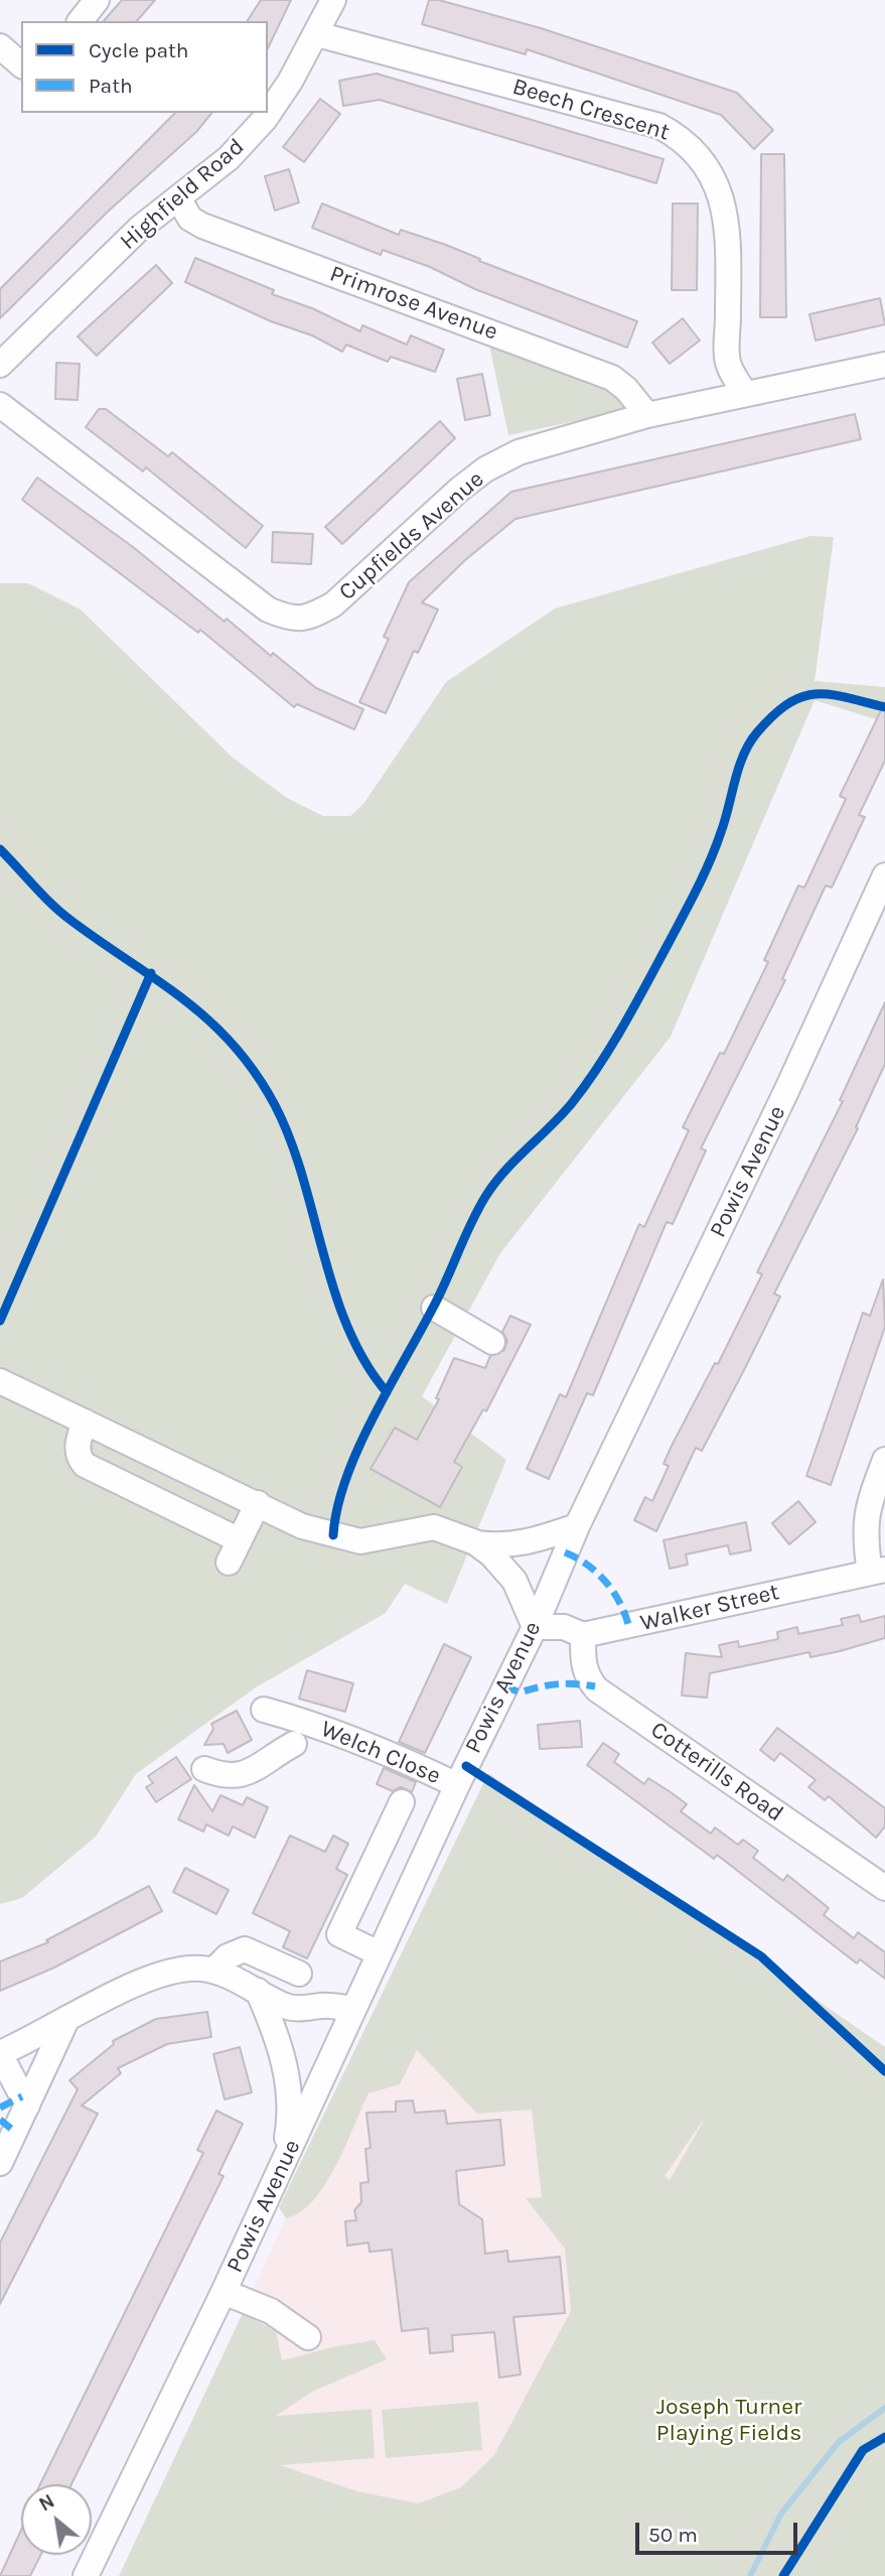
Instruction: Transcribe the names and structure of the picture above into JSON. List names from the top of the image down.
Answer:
{
  "streets": {
    "street": [
      "Beech Crescent",
      "Highfield Road",
      "Primrose Avenue",
      "Cupfields Avenue",
      "Powis Avenue",
      "Walker Street",
      "Welch Close",
      "Cotterills Road"
    ]
  },
  "crossings": [
    ["Beech Crescent", "Highfield Road"],
    ["Beech Crescent", "Cupfields Avenue"],
    ["Highfield Road", "Primrose Avenue"],
    ["Primrose Avenue", "Cupfields Avenue"],
    ["Powis Avenue", "Walker Street"],
    ["Powis Avenue", "Welch Close"],
    ["Walker Street", "Cotterills Road"]
  ],
  "parks": ["Joseph Turner Playing Fields"],
  "legend": ["Cycle path", "Path"],
  "scale_bar": "50 m",
  "north": "top left"
}
